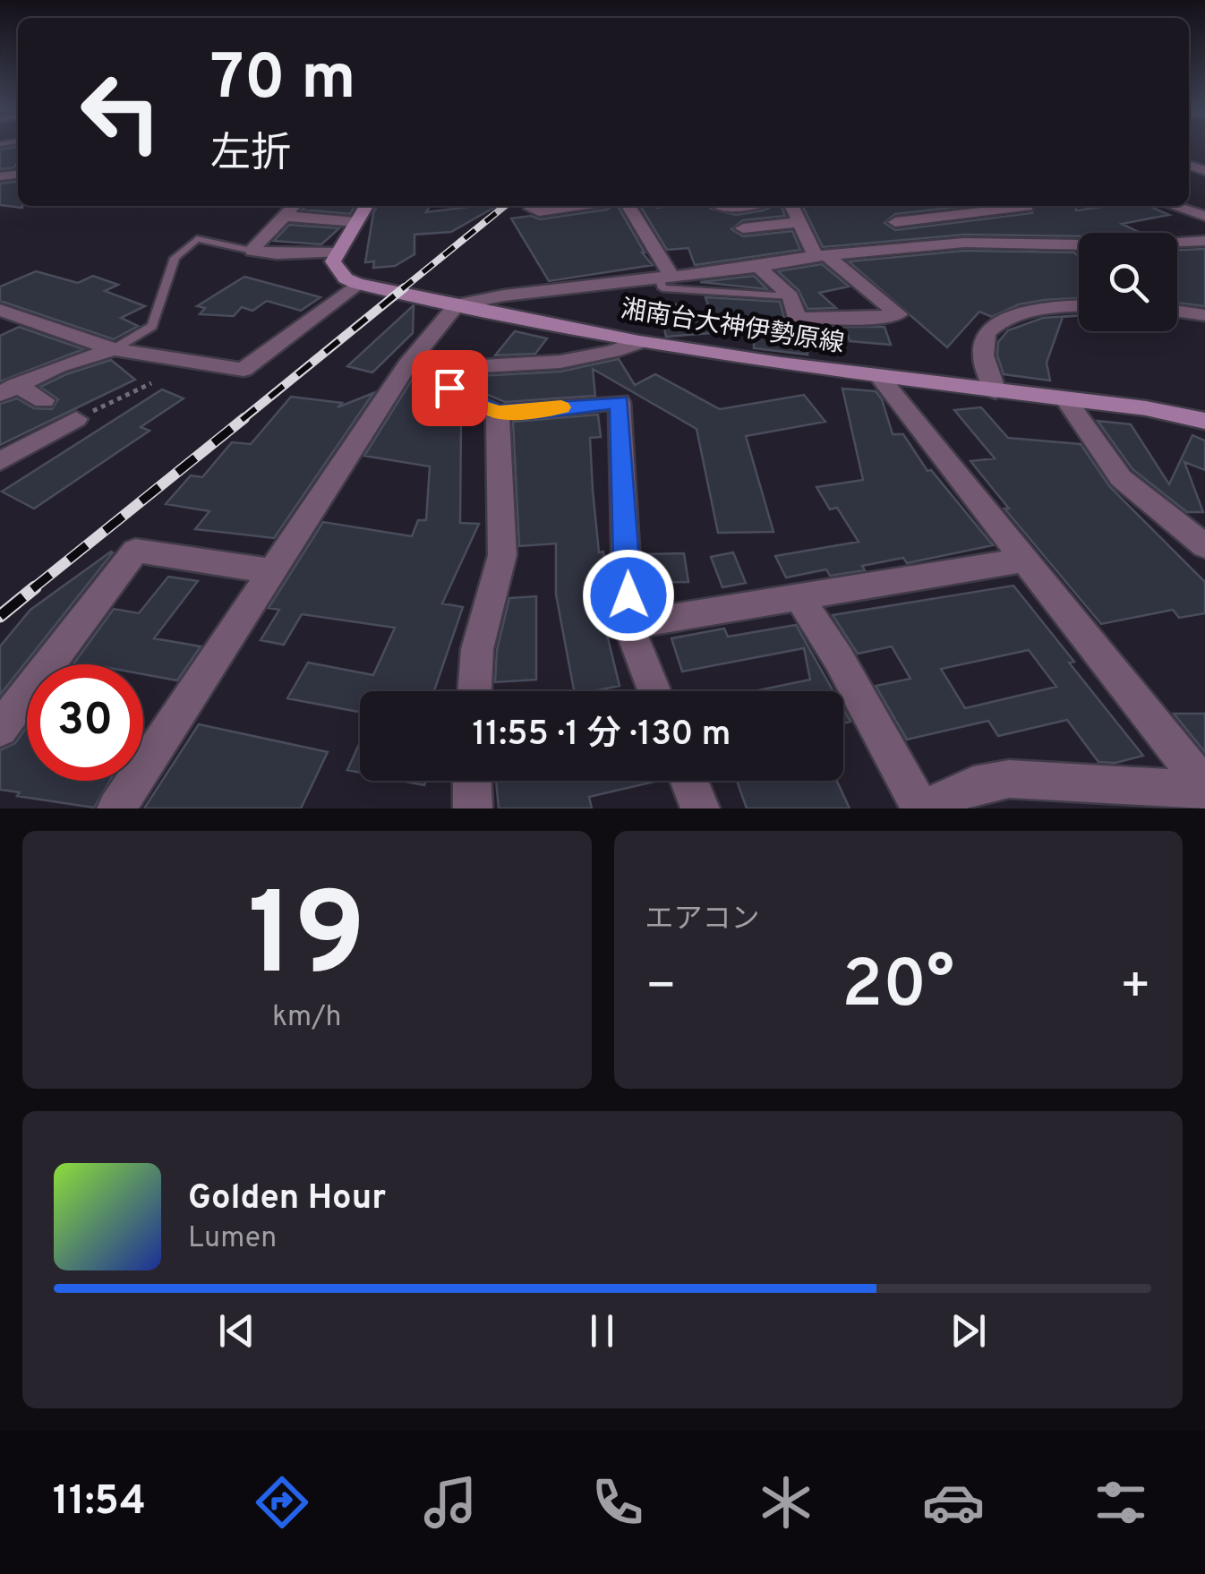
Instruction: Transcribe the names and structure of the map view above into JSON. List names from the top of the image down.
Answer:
{
  "streets": {
    "main road": ["湘南台大神伊勢原線"]
  },
  "page": {
    "turn": ["70 m", "左折"],
    "limit": "30",
    "trip": "11:55 · 1 分 · 130 m",
    "tile": [
      ["19", "km/h"],
      "エアコン"
    ],
    "heat": ["−", "20°", "+"],
    "song": ["Golden Hour", "Lumen"],
    "tabs": "11:54"
  }
}
